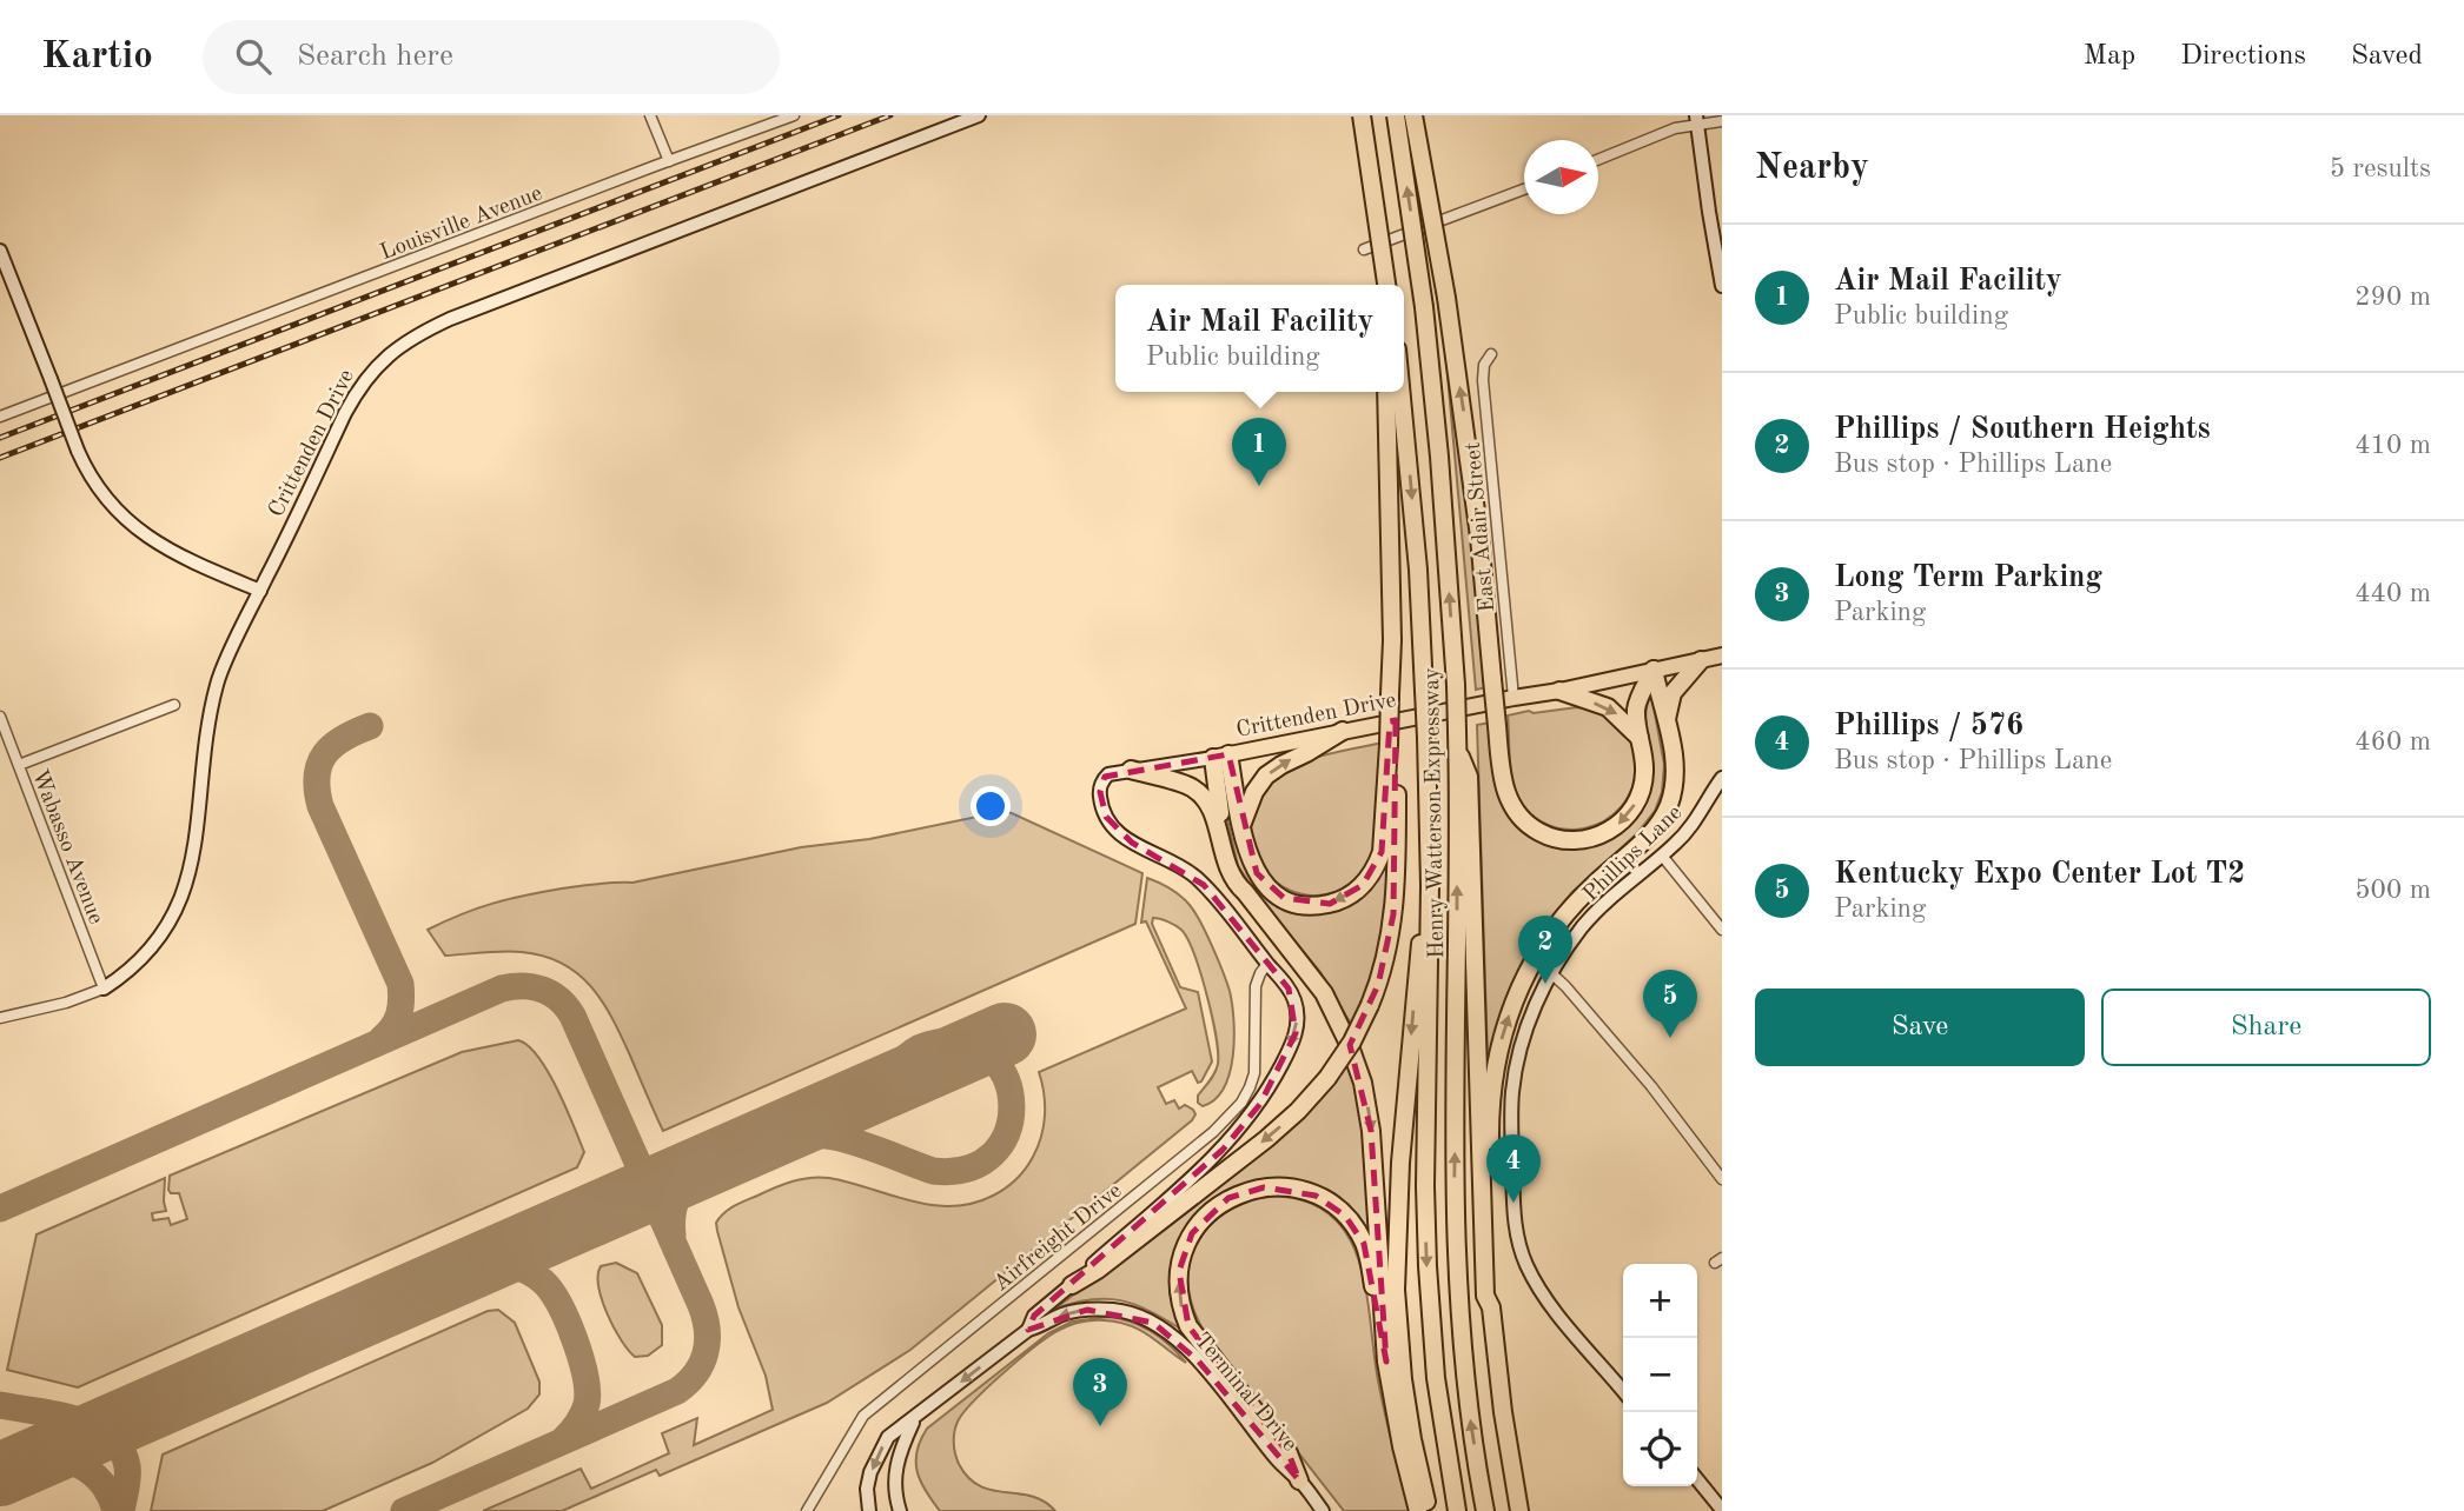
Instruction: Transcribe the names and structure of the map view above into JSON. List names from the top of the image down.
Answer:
{
  "streets": {
    "highway": ["Henry Watterson Expressway"],
    "main road": ["Crittenden Drive", "Phillips Lane", "Terminal Drive"],
    "street": [
      "Louisville Avenue",
      "East Adair Street",
      "Wabasso Avenue",
      "Airfreight Drive"
    ]
  },
  "crossings": [
    ["Crittenden Drive", "East Adair Street"],
    ["Crittenden Drive", "Wabasso Avenue"],
    ["Crittenden Drive", "Airfreight Drive"]
  ],
  "north": "right",
  "page": {
    "header": "Kartio",
    "search": "Search here",
    "nav": ["Map", "Directions", "Saved"],
    "heading": ["Nearby", "5 results"],
    "list": [
      {
        "mark": "1",
        "name": "Air Mail Facility",
        "note": "Public building",
        "value": "290 m"
      },
      {
        "mark": "2",
        "name": "Phillips / Southern Heights",
        "note": "Bus stop · Phillips Lane",
        "value": "410 m"
      },
      {
        "mark": "3",
        "name": "Long Term Parking",
        "note": "Parking",
        "value": "440 m"
      },
      {
        "mark": "4",
        "name": "Phillips / 576",
        "note": "Bus stop · Phillips Lane",
        "value": "460 m"
      },
      {
        "mark": "5",
        "name": "Kentucky Expo Center Lot T2",
        "note": "Parking",
        "value": "500 m"
      }
    ],
    "popup": ["Air Mail Facility", "Public building"],
    "pins": [
      "1",
      "2",
      "5",
      "4",
      "3"
    ],
    "buttons": ["Save", "Share"],
    "map_buttons": ["+", "−"]
  }
}
